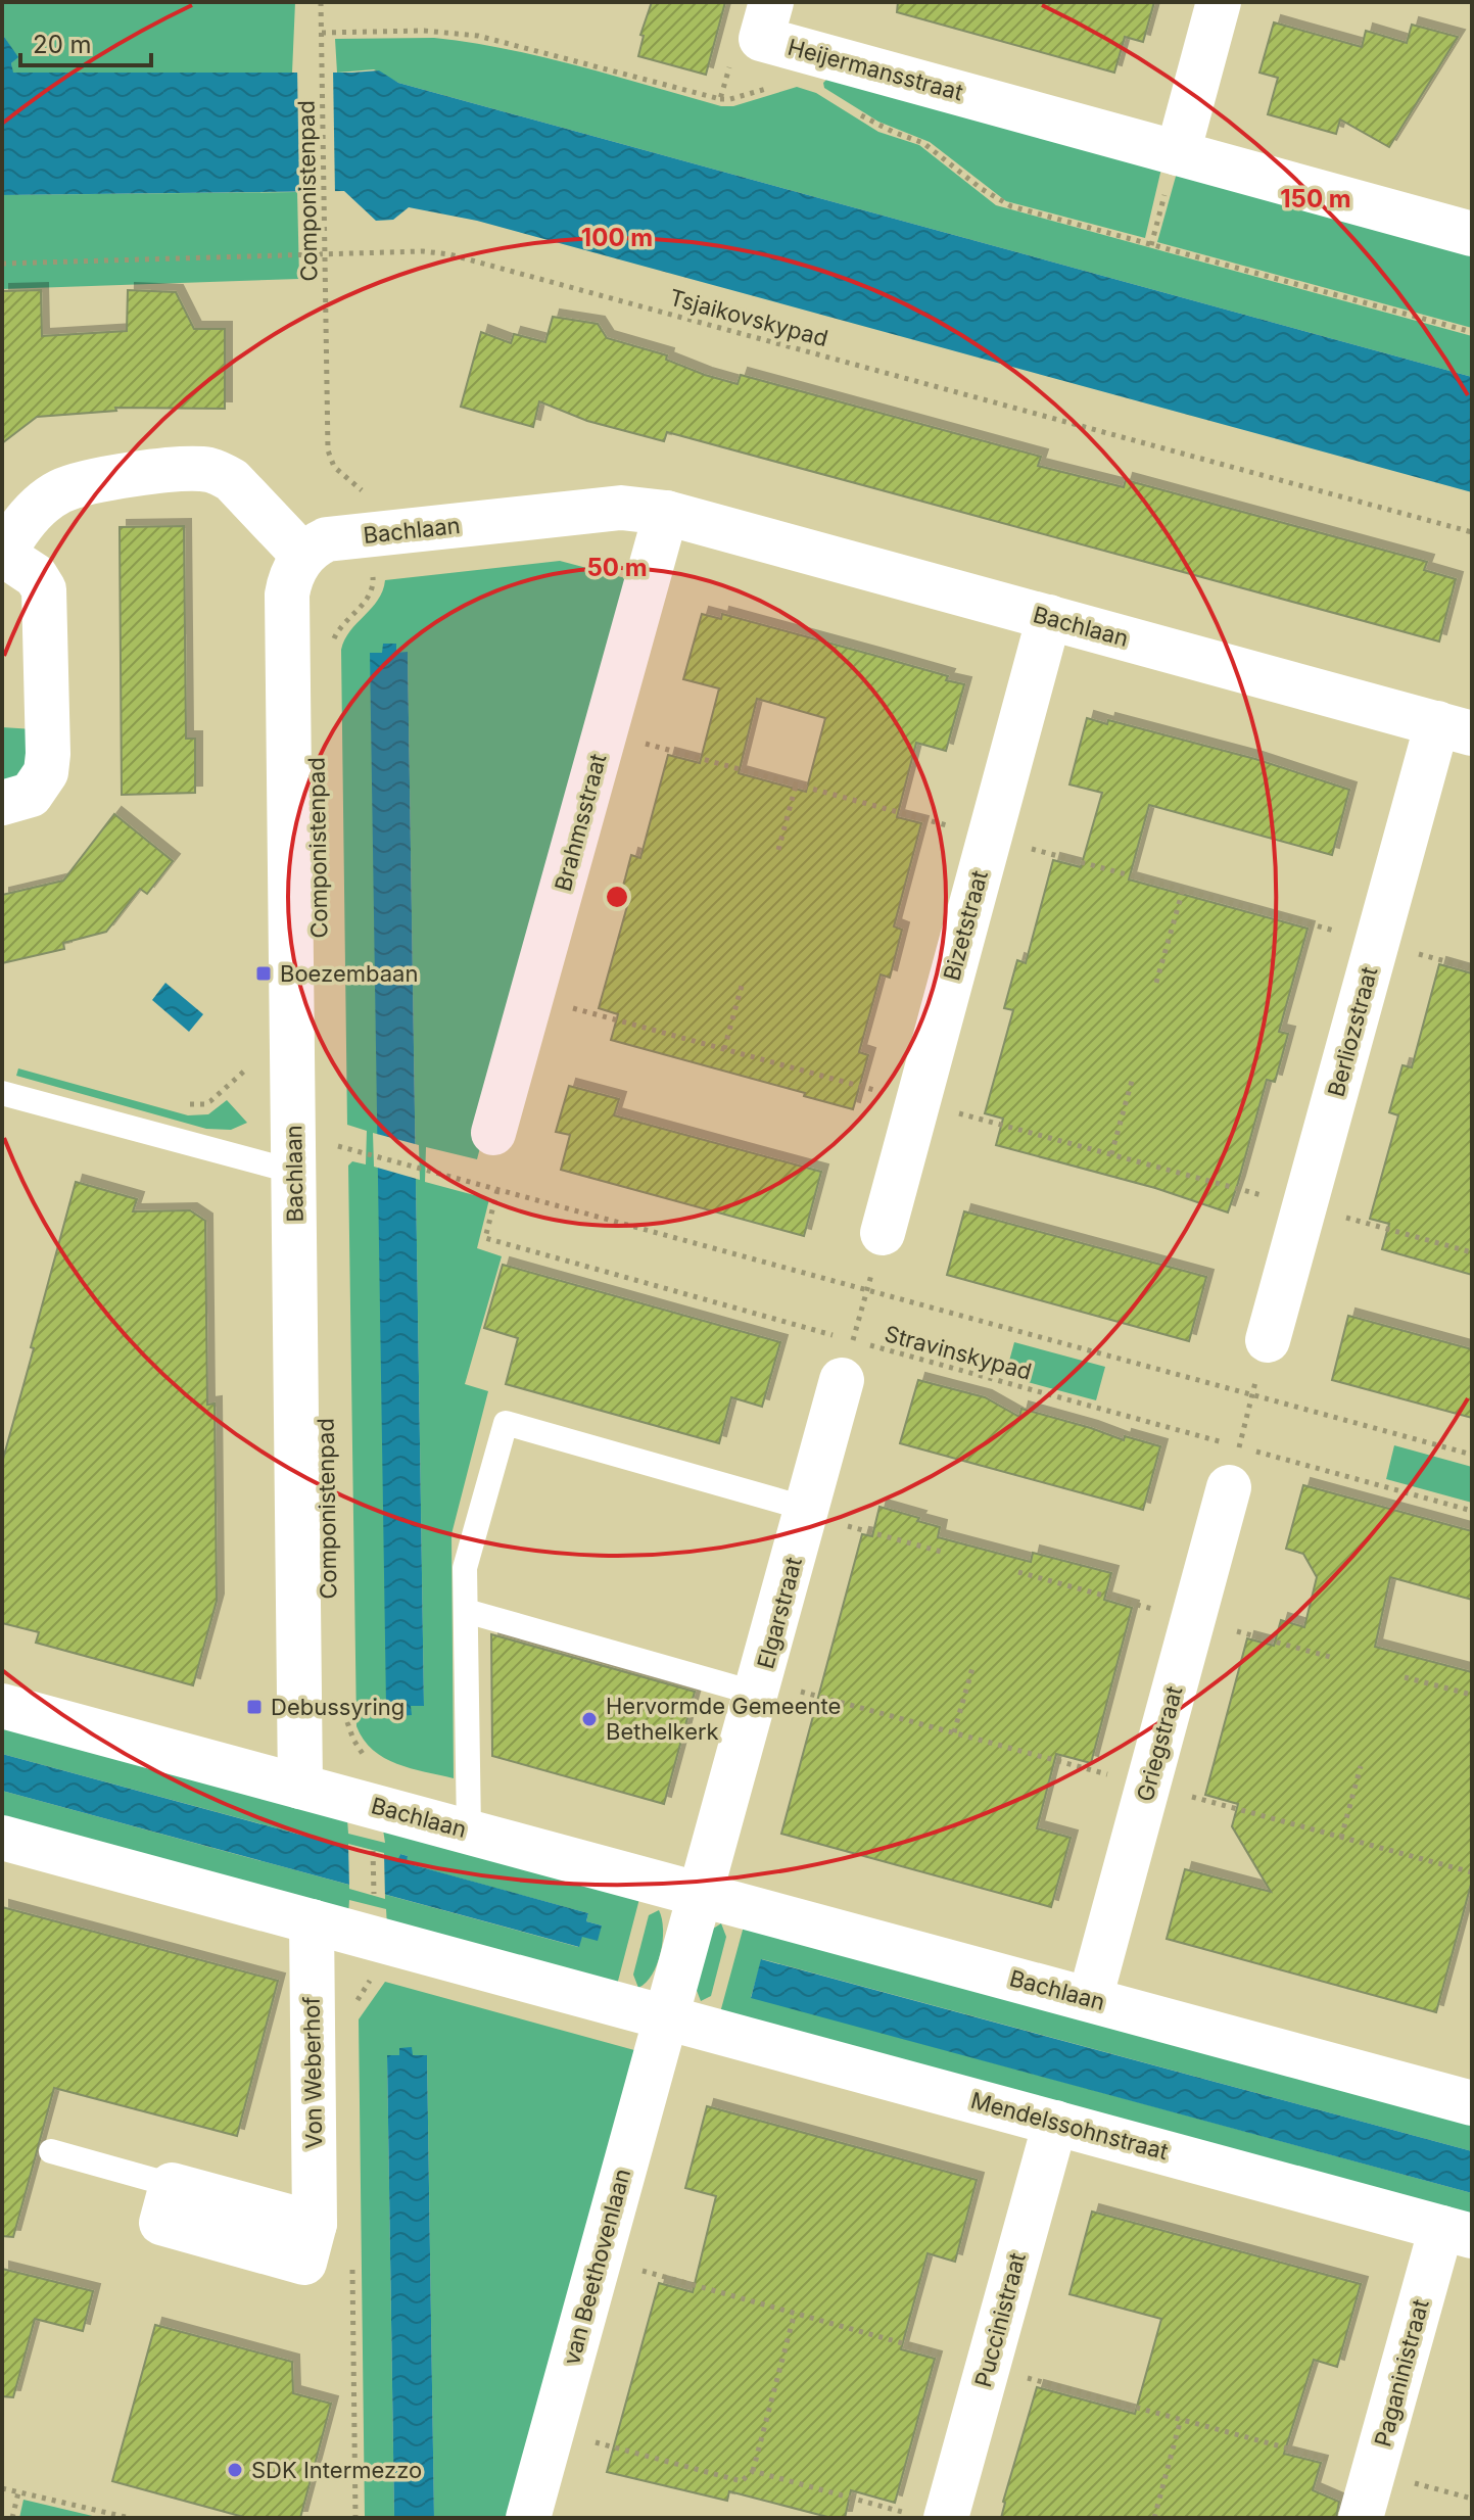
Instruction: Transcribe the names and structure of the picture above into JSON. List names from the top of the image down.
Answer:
{
  "streets": {
    "street": [
      "Heijermansstraat",
      "Bachlaan",
      "Brahmsstraat",
      "Bizetstraat",
      "Berliozstraat",
      "Elgarstraat",
      "Griegstraat",
      "Von Weberhof",
      "Mendelssohnstraat",
      "van Beethovenlaan",
      "Puccinistraat",
      "Paganinistraat"
    ],
    "path": ["Componistenpad", "Tsjaikovskypad", "Stravinskypad"]
  },
  "crossings": [
    ["Componistenpad", "Tsjaikovskypad"],
    ["Componistenpad", "Bachlaan"],
    ["Bachlaan", "Brahmsstraat"],
    ["Bachlaan", "Bizetstraat"],
    ["Bachlaan", "Berliozstraat"],
    ["Bachlaan", "Elgarstraat"],
    ["Bachlaan", "Griegstraat"],
    ["Elgarstraat", "Mendelssohnstraat"],
    ["Elgarstraat", "van Beethovenlaan"],
    ["Mendelssohnstraat", "van Beethovenlaan"],
    ["Mendelssohnstraat", "Puccinistraat"],
    ["Mendelssohnstraat", "Paganinistraat"]
  ],
  "places": {
    "transit": ["Boezembaan", "Debussyring"],
    "other": ["Hervormde Gemeente Bethelkerk", "SDK Intermezzo"]
  },
  "scale_bar": "20 m",
  "rings": ["150 m", "100 m", "50 m"]
}
